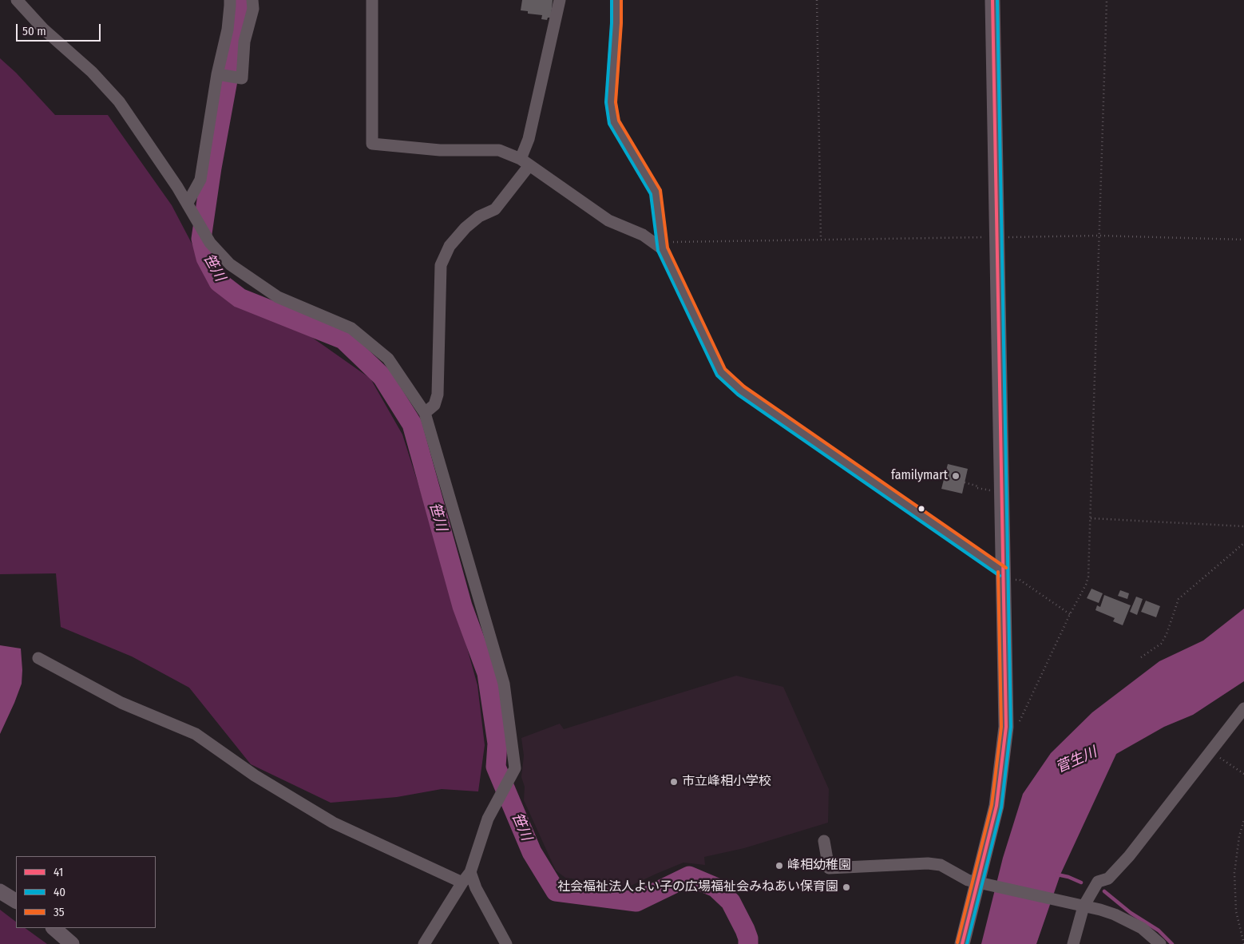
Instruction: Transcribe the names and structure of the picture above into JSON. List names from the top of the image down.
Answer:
{
  "water": ["笹川", "菅生川"],
  "places": [
    "familymart",
    "市立峰相小学校",
    "峰相幼稚園",
    "社会福祉法人よい子の広場福祉会みねあい保育園"
  ],
  "lines": ["transit line 41", "transit line 40", "transit line 35"],
  "legend": ["41", "40", "35"],
  "scale_bar": "50 m"
}
